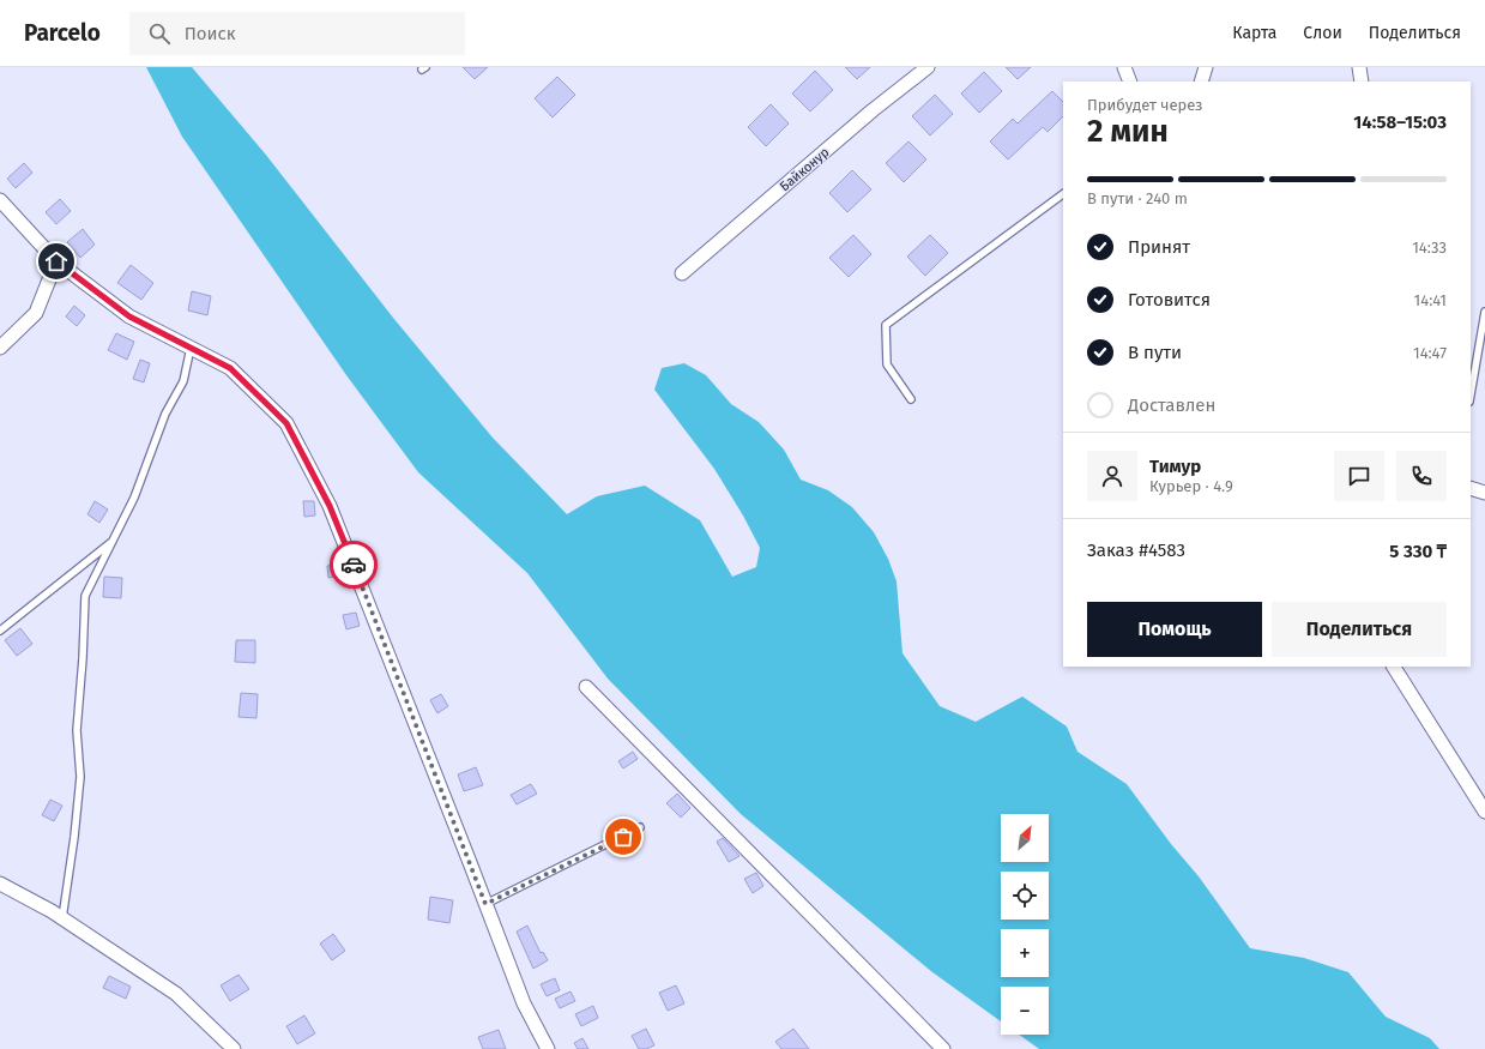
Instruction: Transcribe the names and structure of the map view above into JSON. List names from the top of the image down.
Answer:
{
  "streets": {
    "street": ["Байконур"]
  },
  "north": "top right",
  "page": {
    "header": "Parcelo",
    "search": "Поиск",
    "nav": ["Карта", "Слои", "Поделиться"],
    "heading": ["2 мин", "Прибудет через", "14:58–15:03"],
    "panel": [
      "Тимур",
      "Курьер · 4.9",
      "Заказ #4583",
      "5 330 ₸"
    ],
    "bar": "В пути · 240 m",
    "list": [
      ["Принят", "14:33"],
      ["Готовится", "14:41"],
      ["В пути", "14:47"],
      "Доставлен"
    ],
    "buttons": ["Помощь", "Поделиться"],
    "map_buttons": ["+", "−"]
  }
}
